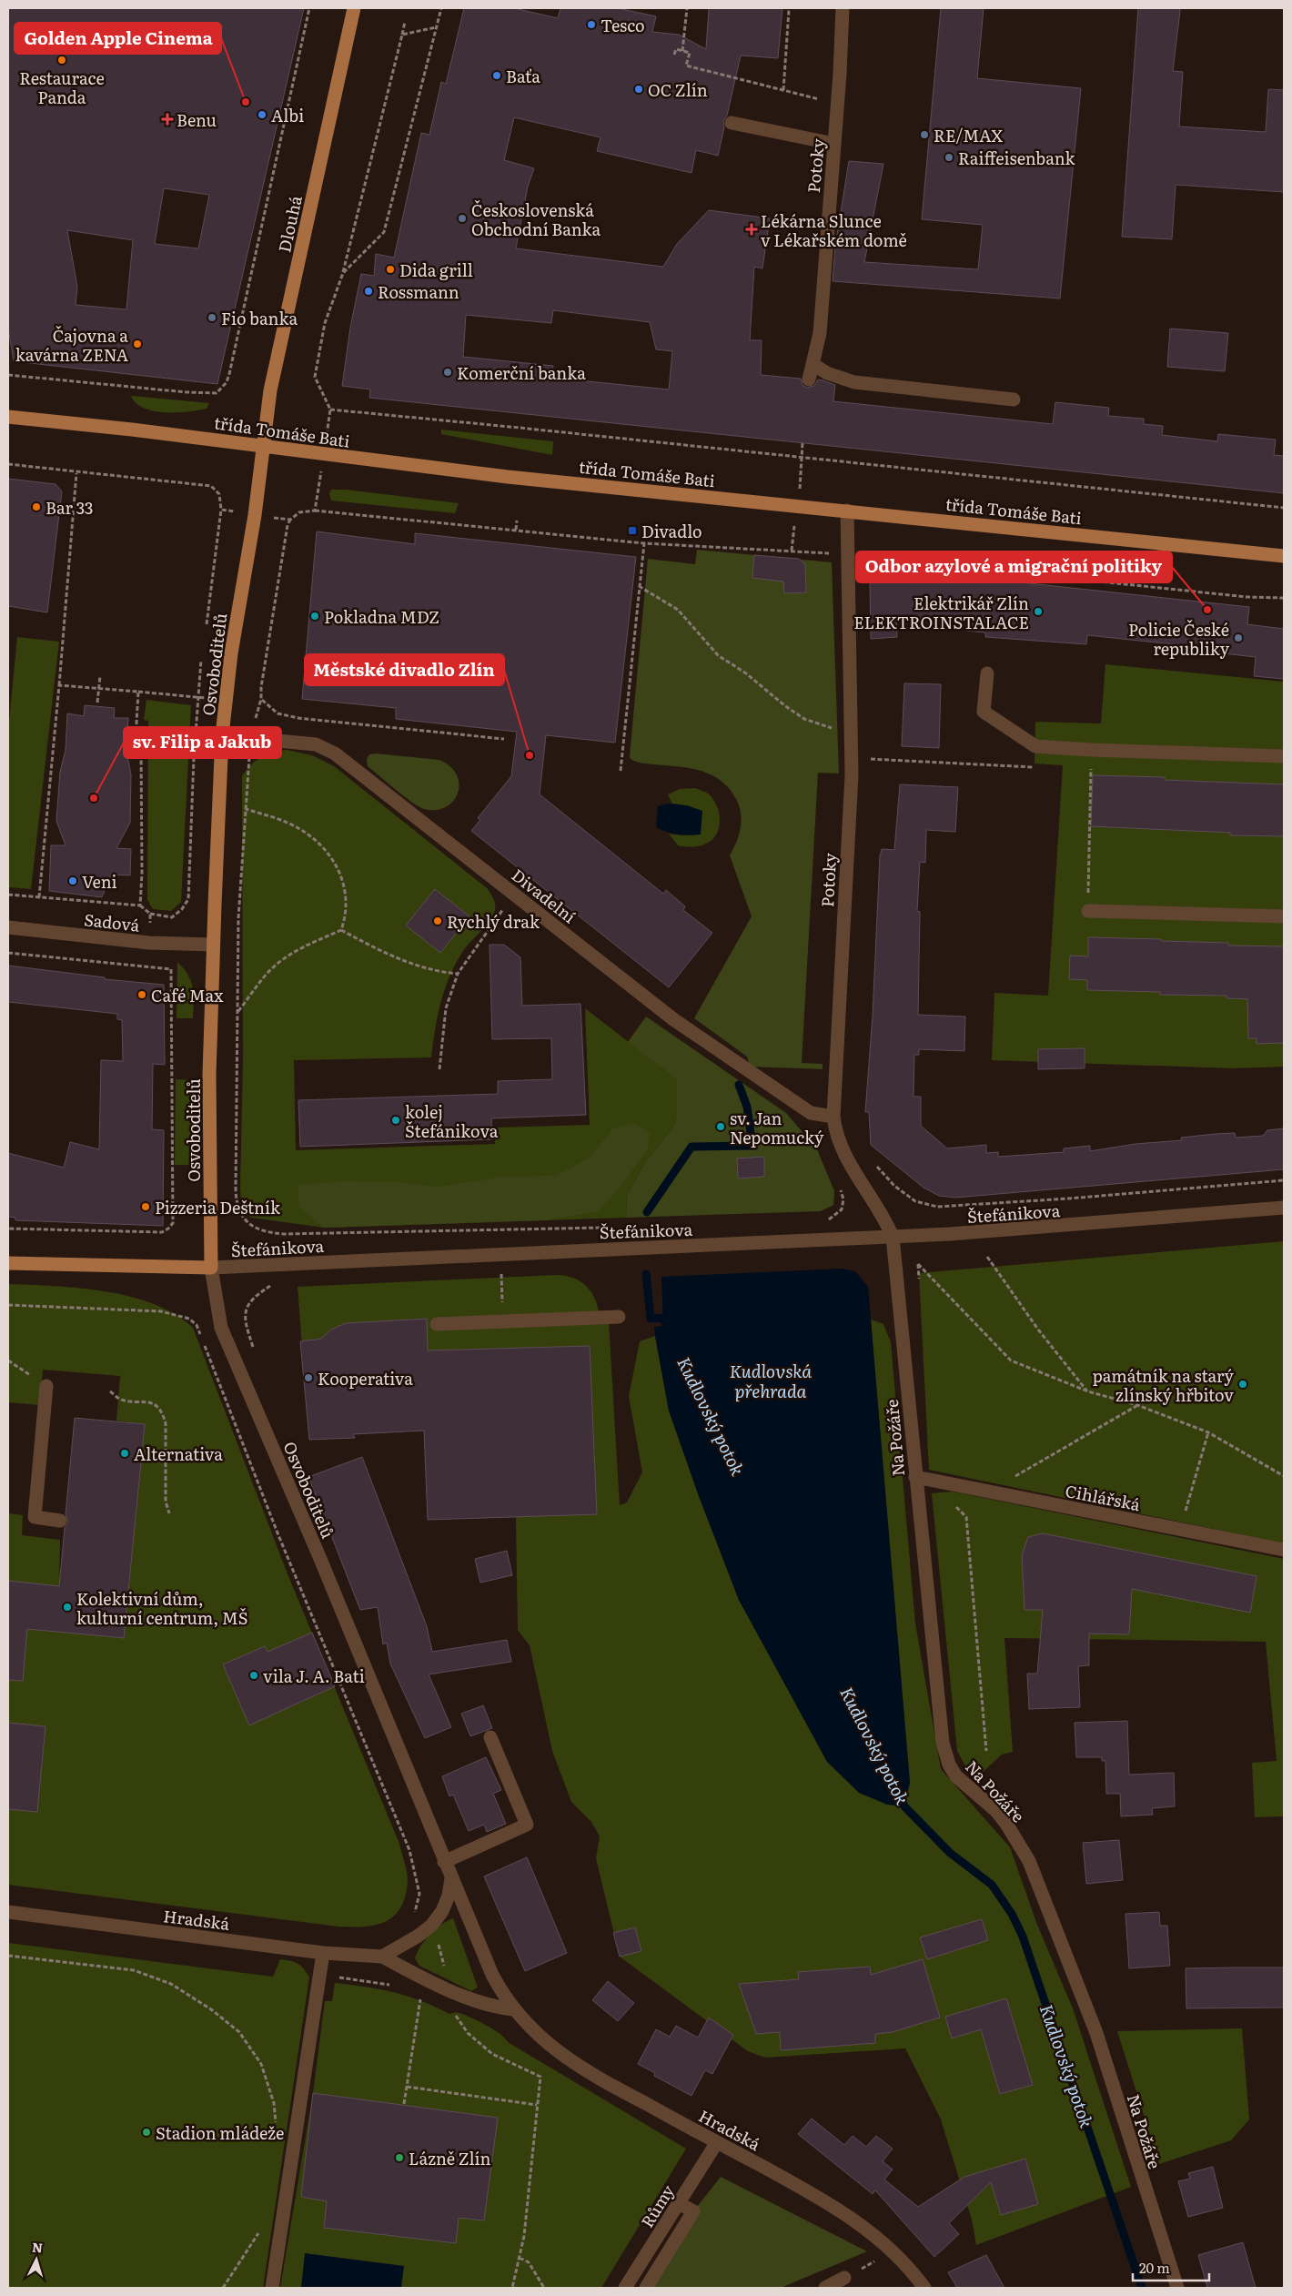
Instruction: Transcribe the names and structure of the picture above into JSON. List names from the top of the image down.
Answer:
{
  "streets": {
    "main road": [
      "Dlouhá",
      "třída Tomáše Bati",
      "Osvoboditelů",
      "Štefánikova"
    ],
    "street": [
      "Potoky",
      "Divadelní",
      "Sadová",
      "Na Požáře",
      "Cihlářská",
      "Hradská",
      "Růmy"
    ]
  },
  "crossings": [
    ["Potoky", "třída Tomáše Bati"],
    ["Potoky", "Divadelní"],
    ["Potoky", "Štefánikova"],
    ["Potoky", "Na Požáře"],
    ["Dlouhá", "třída Tomáše Bati"],
    ["Dlouhá", "Osvoboditelů"],
    ["třída Tomáše Bati", "Osvoboditelů"],
    ["Osvoboditelů", "Divadelní"],
    ["Osvoboditelů", "Sadová"],
    ["Osvoboditelů", "Štefánikova"],
    ["Osvoboditelů", "Hradská"],
    ["Štefánikova", "Na Požáře"],
    ["Na Požáře", "Cihlářská"],
    ["Hradská", "Růmy"]
  ],
  "water": ["Kudlovská přehrada", "Kudlovský potok"],
  "places": {
    "other": [
      "Tesco",
      "Restaurace Panda",
      "Baťa",
      "OC Zlín",
      "Golden Apple Cinema",
      "Albi",
      "RE/MAX",
      "Raiffeisenbank",
      "Československá Obchodní Banka",
      "Dida grill",
      "Rossmann",
      "Fio banka",
      "Čajovna a kavárna ZENA",
      "Komerční banka",
      "Bar 33",
      "Odbor azylové a migrační politiky",
      "Elektrikář Zlín ELEKTROINSTALACE",
      "Pokladna MDZ",
      "Policie České republiky",
      "Městské divadlo Zlín",
      "sv. Filip a Jakub",
      "Veni",
      "Rychlý drak",
      "Café Max",
      "kolej Štefánikova",
      "sv. Jan Nepomucký",
      "Pizzeria Deštník",
      "Kooperativa",
      "památník na starý zlínský hřbitov",
      "Alternativa",
      "Kolektivní dům, kulturní centrum, MŠ",
      "vila J. A. Bati",
      "Stadion mládeže",
      "Lázně Zlín"
    ],
    "health": ["Benu", "Lékárna Slunce v Lékařském domě"],
    "transit": ["Divadlo"]
  },
  "scale_bar": "20 m",
  "north": "top"
}
